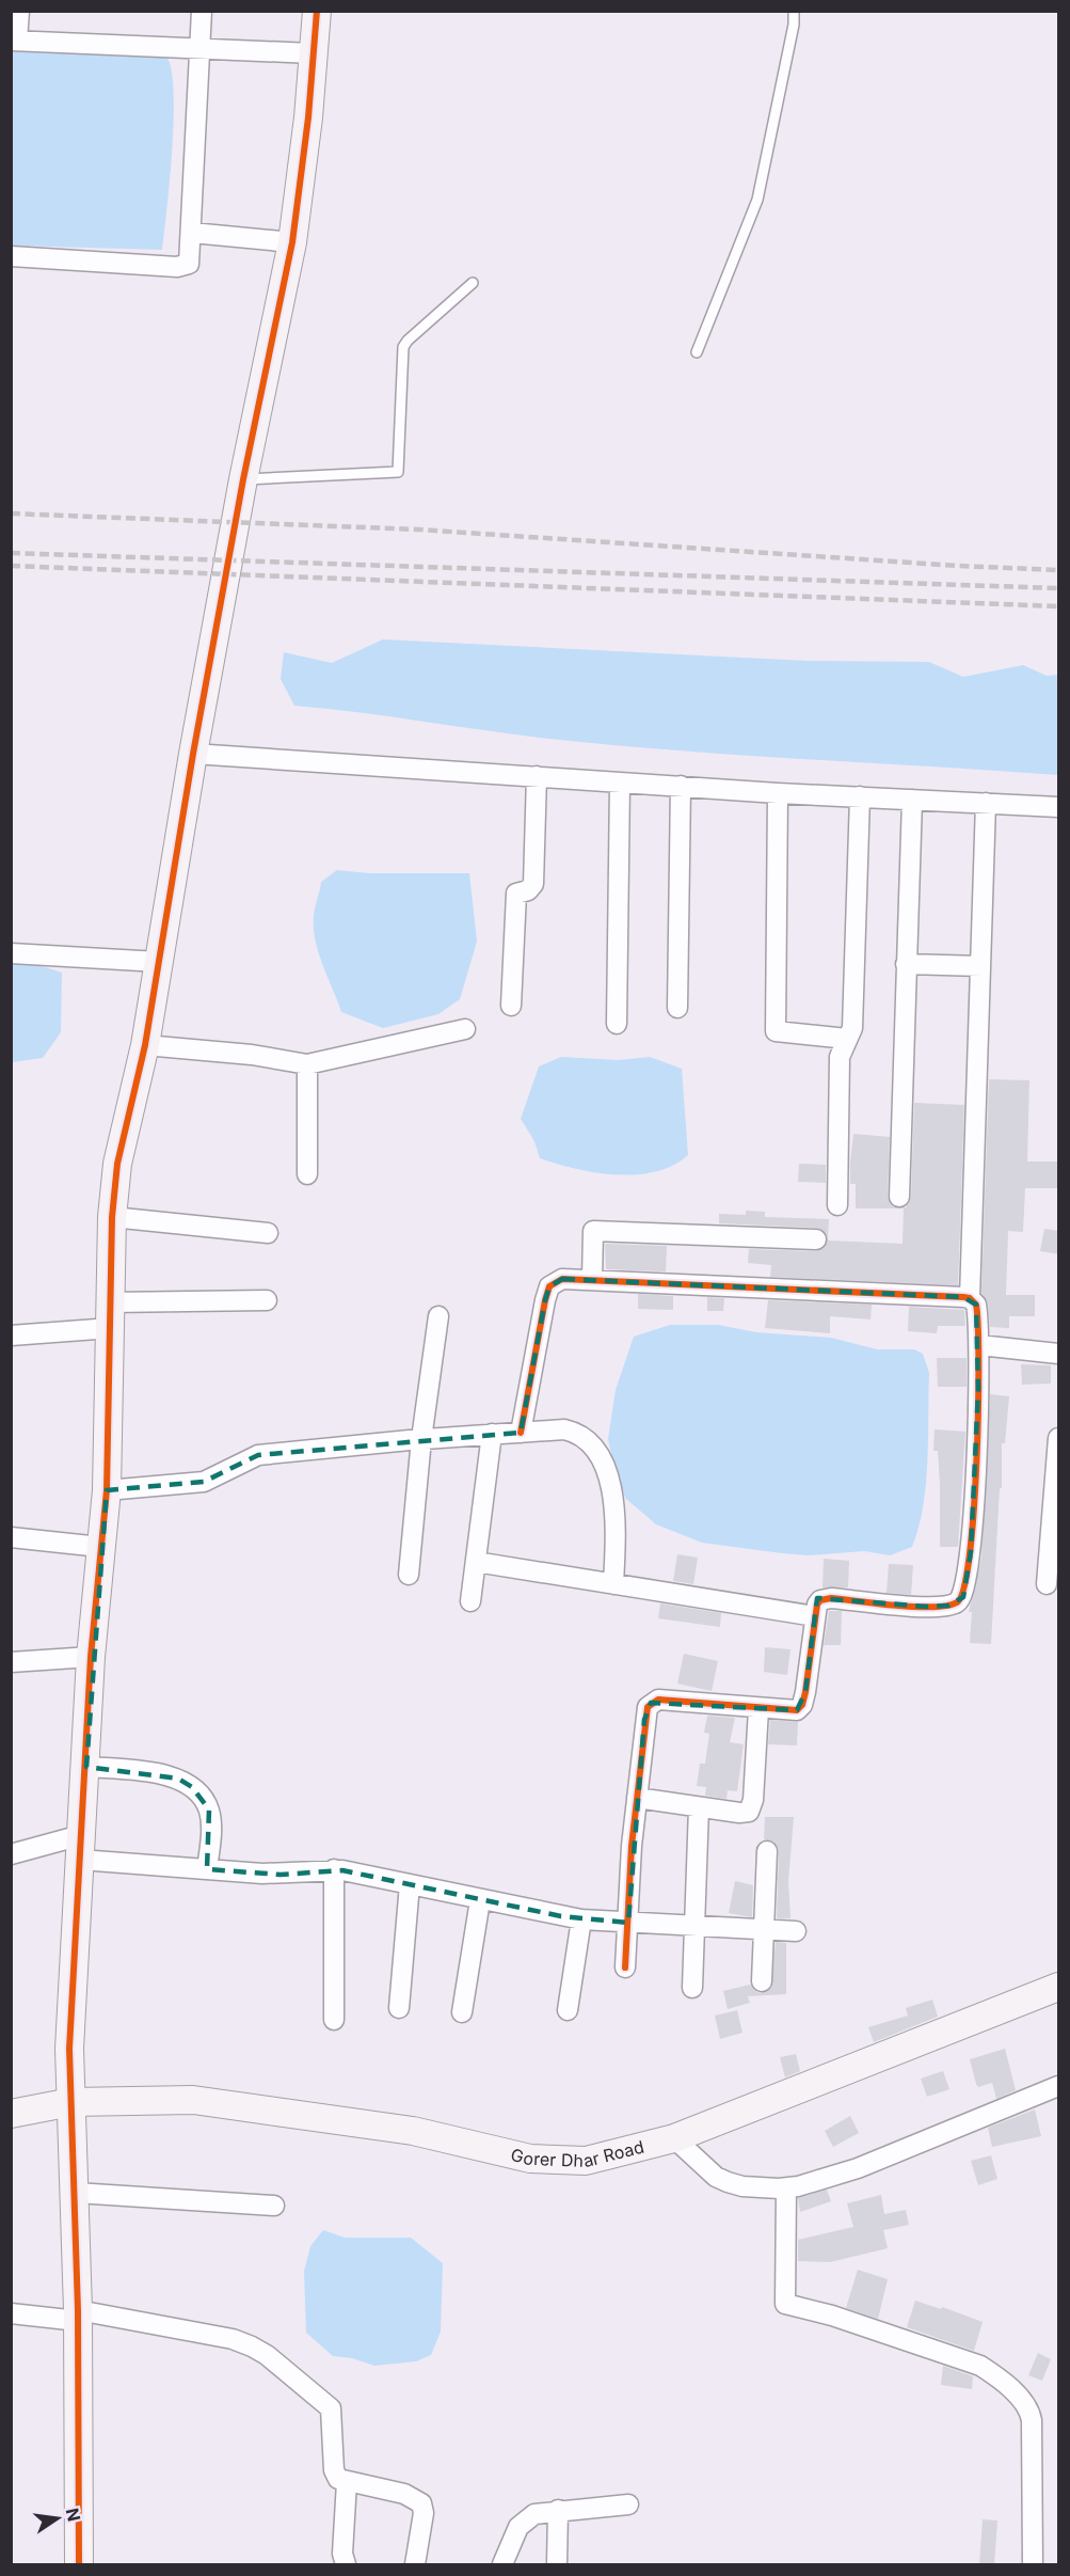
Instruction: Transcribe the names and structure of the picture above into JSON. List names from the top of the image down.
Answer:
{
  "streets": {
    "street": ["Gorer Dhar Road"]
  },
  "north": "right"
}
